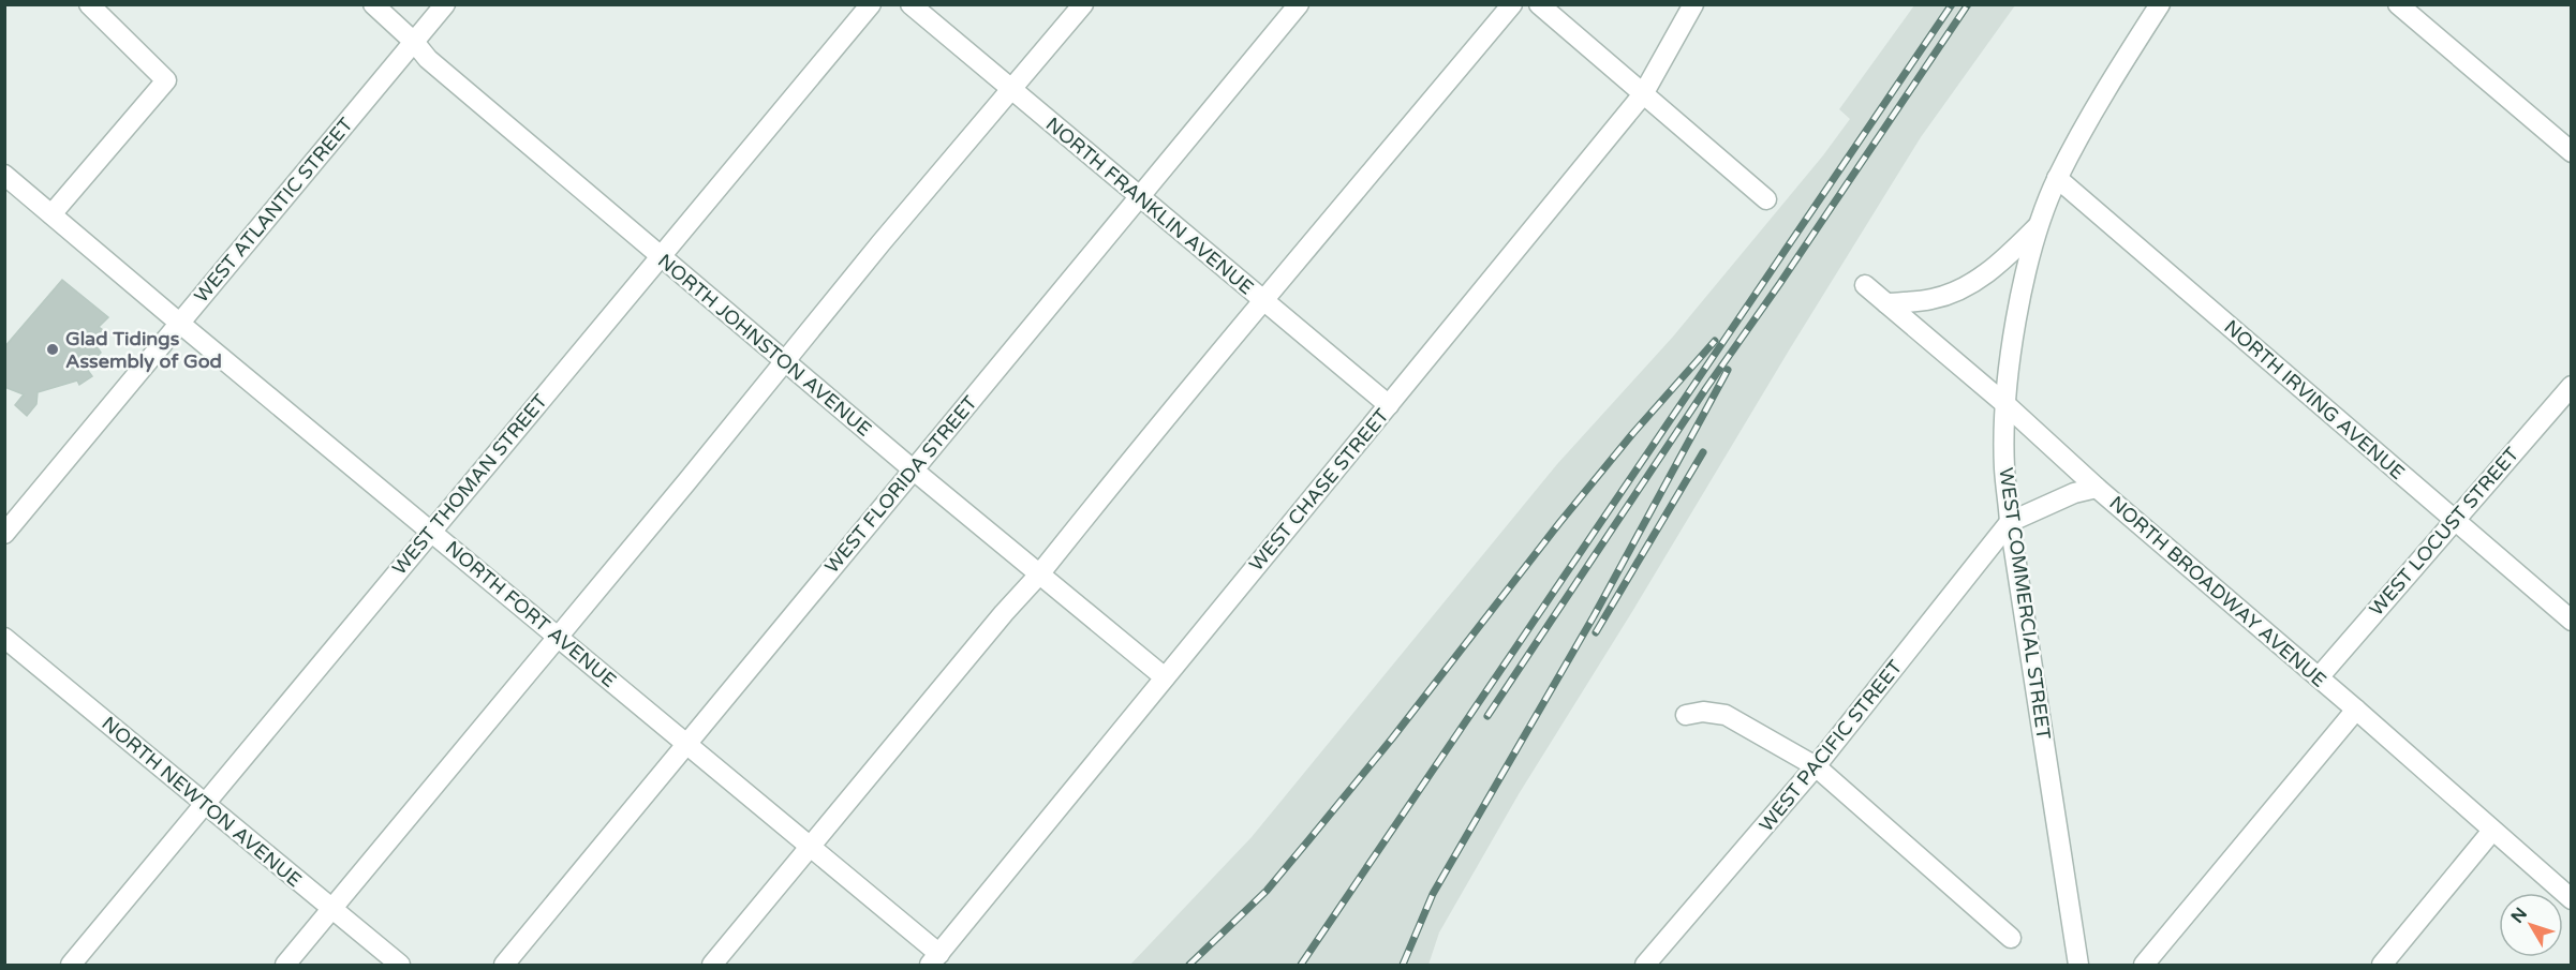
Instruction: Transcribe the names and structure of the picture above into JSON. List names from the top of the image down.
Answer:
{
  "streets": {
    "street": [
      "NORTH FRANKLIN AVENUE",
      "WEST ATLANTIC STREET",
      "NORTH JOHNSTON AVENUE",
      "NORTH IRVING AVENUE",
      "WEST THOMAN STREET",
      "WEST FLORIDA STREET",
      "WEST CHASE STREET",
      "WEST LOCUST STREET",
      "NORTH BROADWAY AVENUE",
      "WEST COMMERCIAL STREET",
      "NORTH FORT AVENUE",
      "WEST PACIFIC STREET",
      "NORTH NEWTON AVENUE"
    ]
  },
  "crossings": [
    ["NORTH FRANKLIN AVENUE", "WEST FLORIDA STREET"],
    ["NORTH FRANKLIN AVENUE", "WEST CHASE STREET"],
    ["WEST ATLANTIC STREET", "NORTH JOHNSTON AVENUE"],
    ["WEST ATLANTIC STREET", "NORTH FORT AVENUE"],
    ["NORTH JOHNSTON AVENUE", "WEST THOMAN STREET"],
    ["NORTH JOHNSTON AVENUE", "WEST FLORIDA STREET"],
    ["NORTH JOHNSTON AVENUE", "WEST CHASE STREET"],
    ["NORTH IRVING AVENUE", "WEST LOCUST STREET"],
    ["NORTH IRVING AVENUE", "WEST COMMERCIAL STREET"],
    ["WEST THOMAN STREET", "NORTH FORT AVENUE"],
    ["WEST THOMAN STREET", "NORTH NEWTON AVENUE"],
    ["WEST FLORIDA STREET", "NORTH FORT AVENUE"],
    ["WEST CHASE STREET", "NORTH FORT AVENUE"],
    ["WEST LOCUST STREET", "NORTH BROADWAY AVENUE"],
    ["NORTH BROADWAY AVENUE", "WEST COMMERCIAL STREET"],
    ["WEST COMMERCIAL STREET", "WEST PACIFIC STREET"]
  ],
  "places": ["Glad Tidings Assembly of God"],
  "north": "top left"
}
